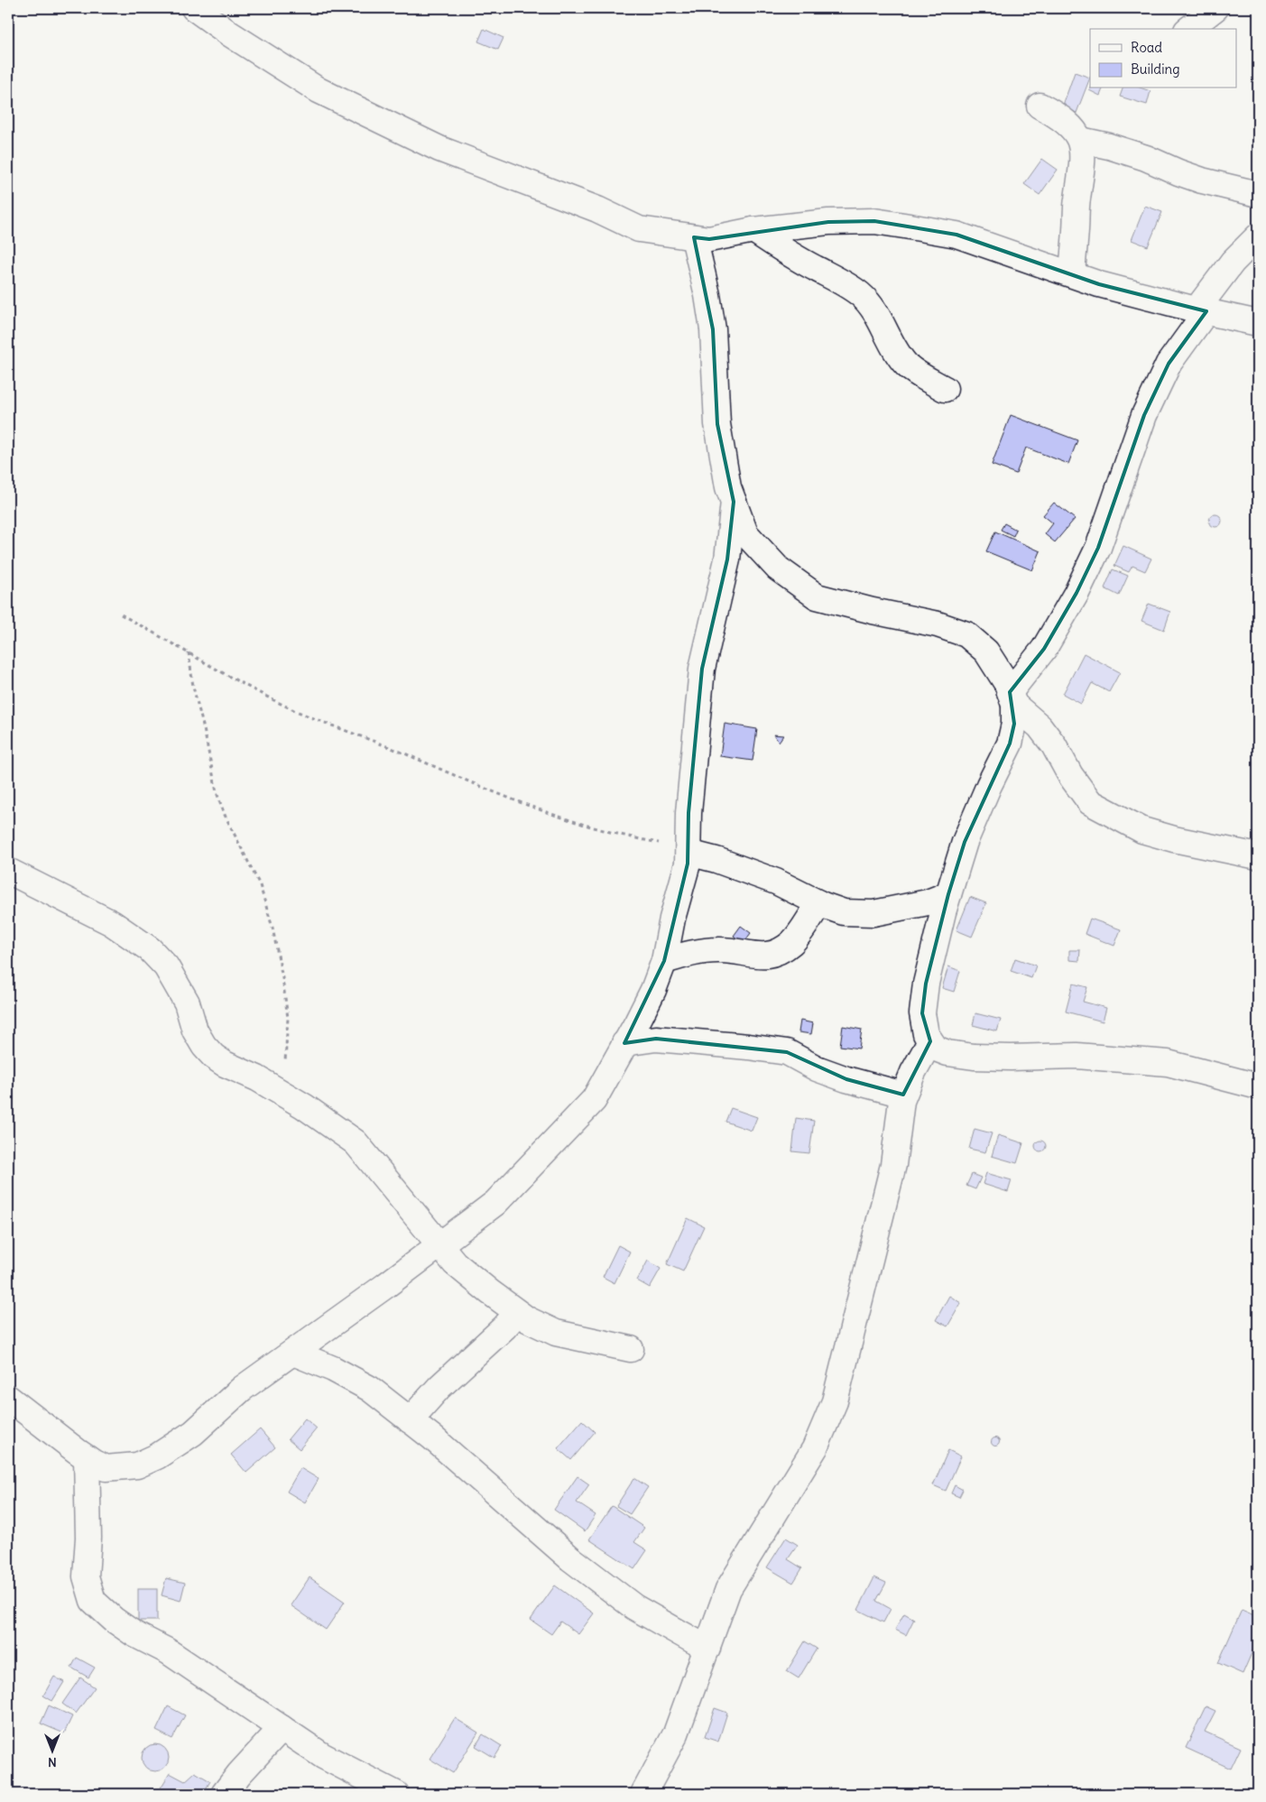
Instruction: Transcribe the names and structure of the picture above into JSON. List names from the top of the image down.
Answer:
{
  "legend": ["Road", "Building"],
  "north": "bottom"
}
